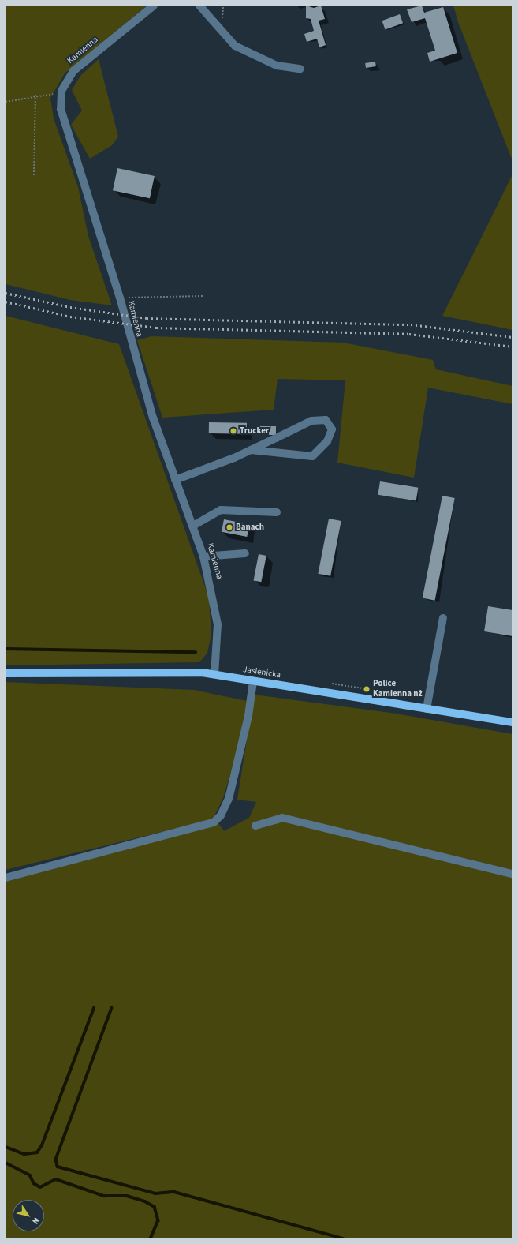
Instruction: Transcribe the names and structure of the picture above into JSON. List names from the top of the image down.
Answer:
{
  "streets": {
    "main road": ["Jasienicka"],
    "street": ["Kamienna"]
  },
  "crossings": [
    ["Kamienna", "Jasienicka"]
  ],
  "places": ["Trucker", "Banach", "Police Kamienna nż"],
  "north": "bottom right"
}
